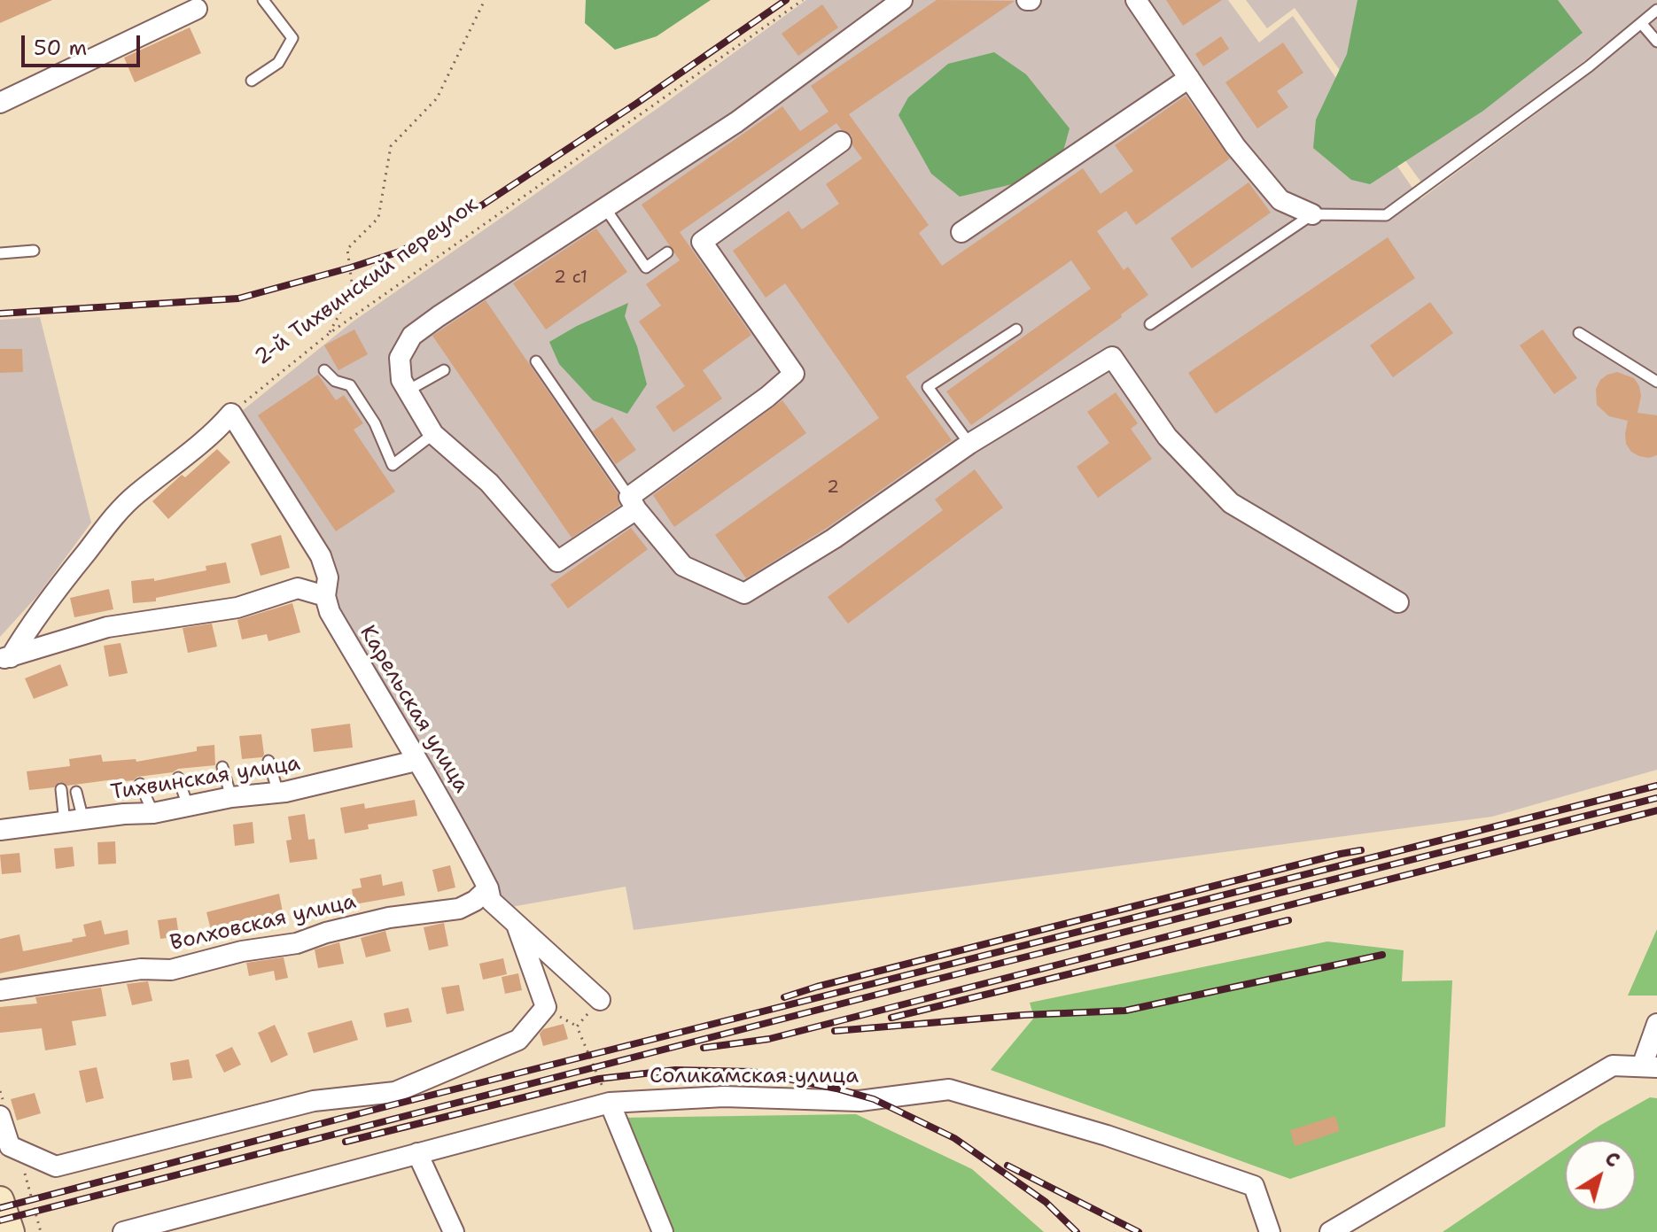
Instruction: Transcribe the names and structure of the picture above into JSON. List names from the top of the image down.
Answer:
{
  "streets": {
    "street": [
      "Карельская улица",
      "Тихвинская улица",
      "Волховская улица",
      "Соликамская улица"
    ],
    "path": ["2-й Тихвинский переулок"]
  },
  "crossings": [
    ["2-й Тихвинский переулок", "Карельская улица"],
    ["Карельская улица", "Тихвинская улица"],
    ["Карельская улица", "Волховская улица"]
  ],
  "house_numbers": ["2 с1", "2"],
  "scale_bar": "50 m",
  "north": "top right"
}
